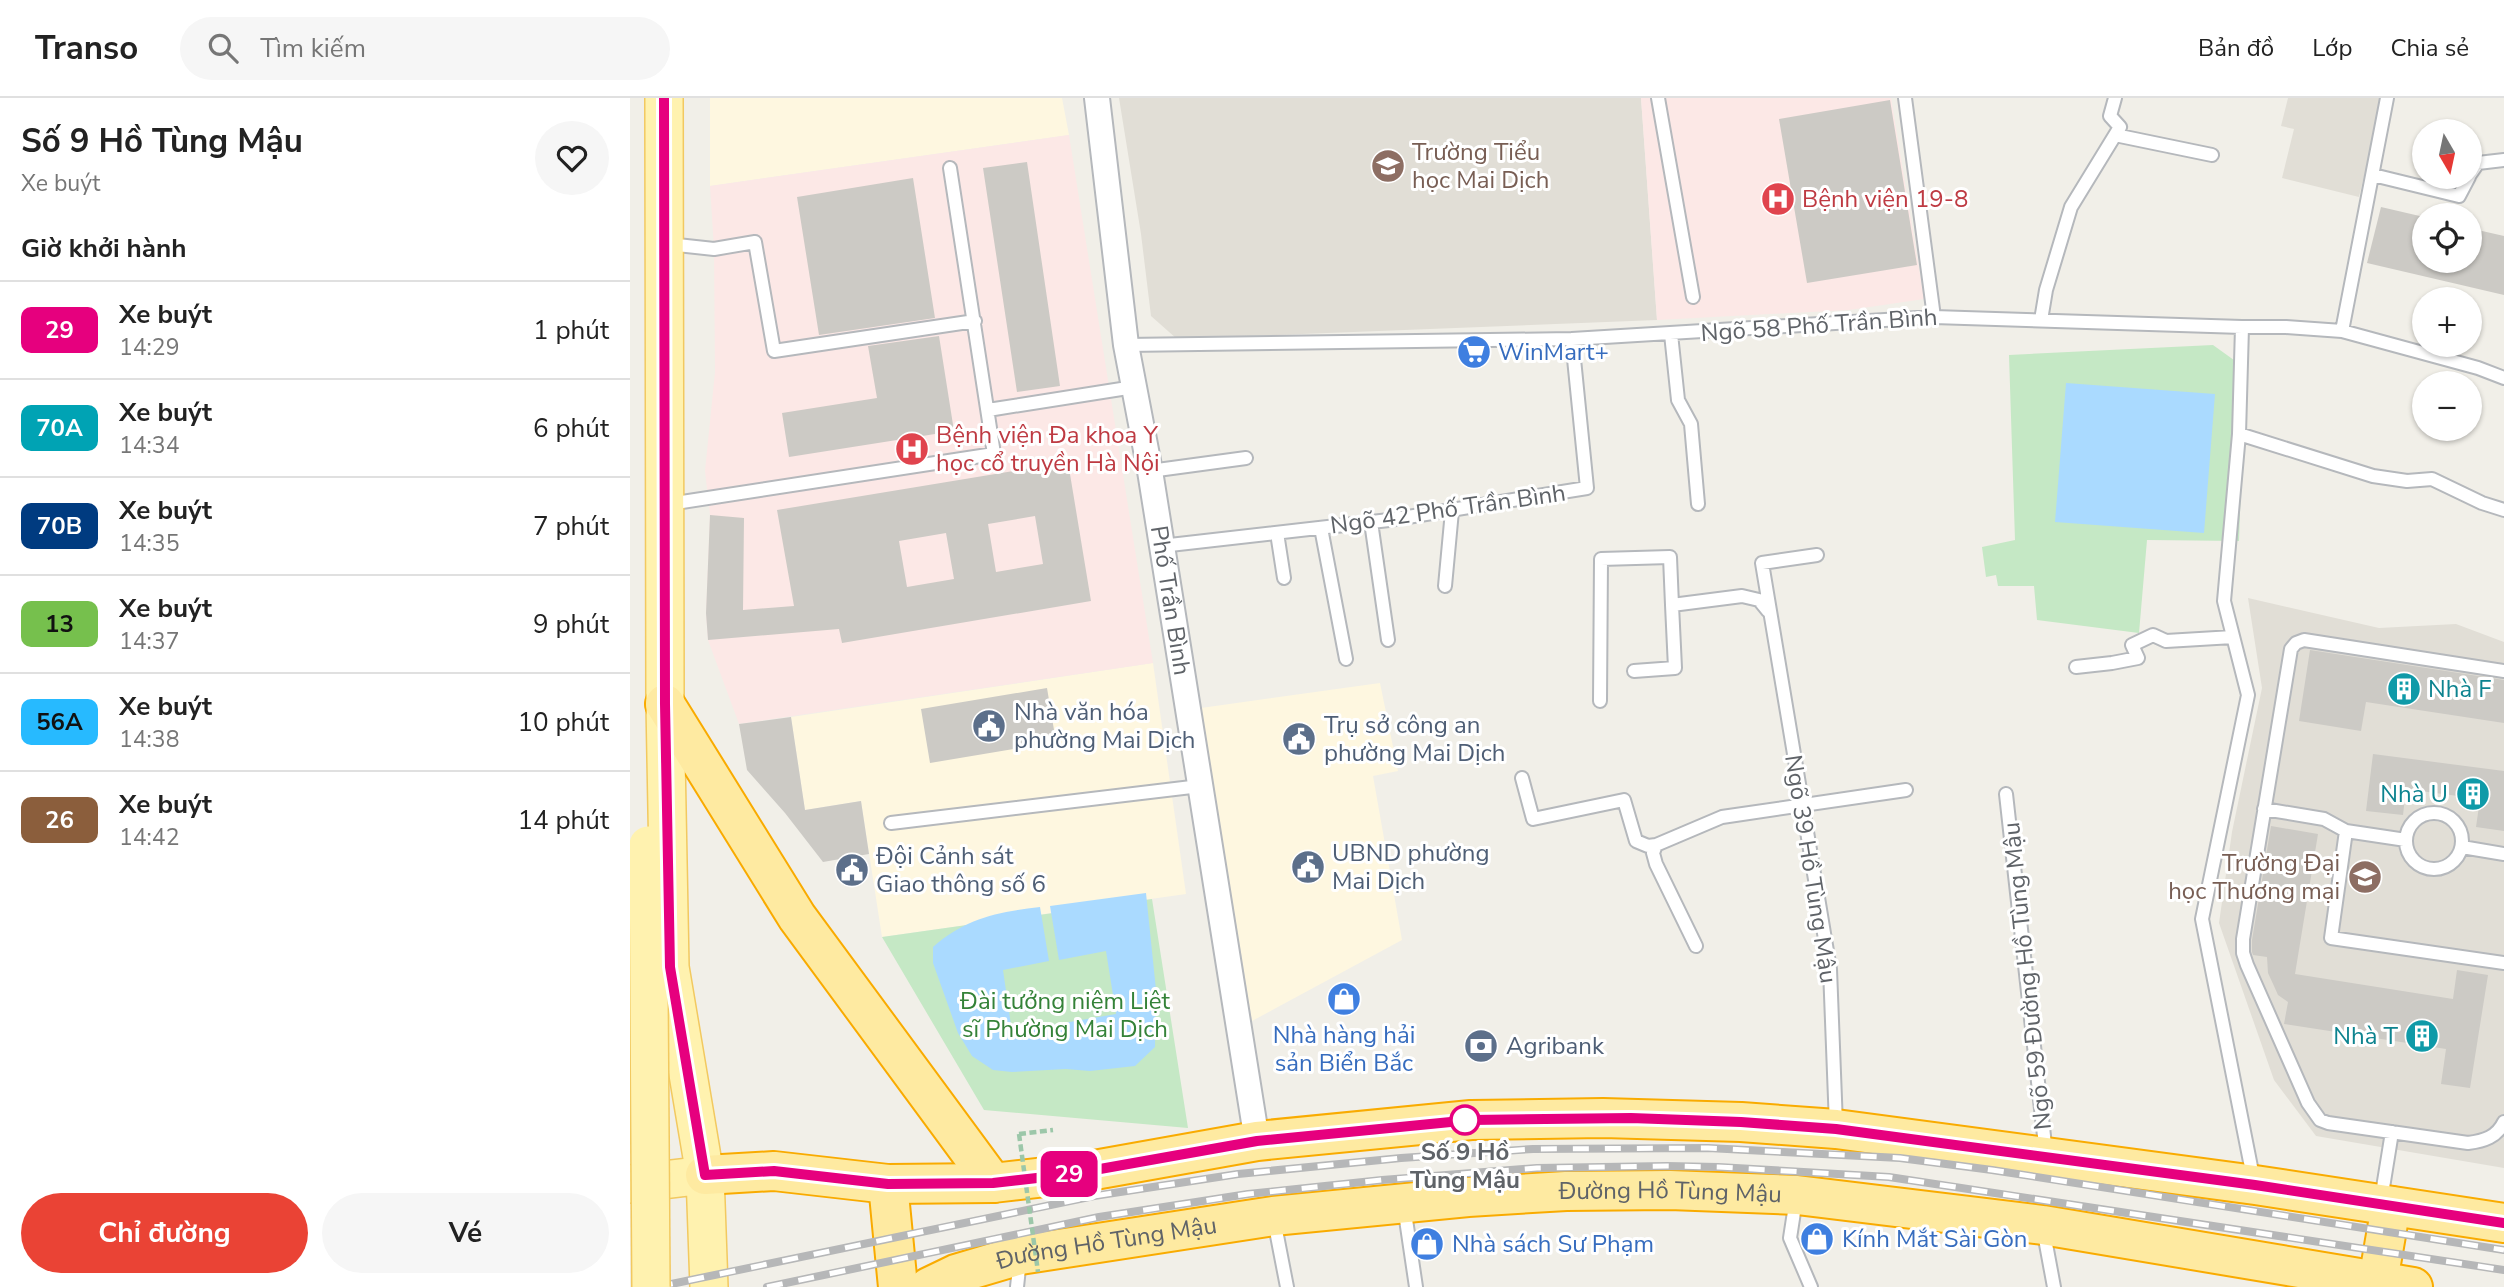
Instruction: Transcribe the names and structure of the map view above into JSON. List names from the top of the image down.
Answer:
{
  "streets": {
    "highway": ["Đường Hồ Tùng Mậu"],
    "street": ["Phố Trần Bình"],
    "lane": [
      "Ngõ 58 Phố Trần Bình",
      "Ngõ 42 Phố Trần Bình",
      "Ngõ 39 Hồ Tùng Mậu",
      "Ngõ 59 Đường Hồ Tùng Mậu"
    ]
  },
  "crossings": [
    ["Ngõ 58 Phố Trần Bình", "Ngõ 42 Phố Trần Bình"],
    ["Ngõ 58 Phố Trần Bình", "Phố Trần Bình"],
    ["Ngõ 42 Phố Trần Bình", "Phố Trần Bình"]
  ],
  "parks": ["Đài tưởng niệm Liệt sĩ Phường Mai Dịch"],
  "places": {
    "school or university": ["Trường Tiểu học Mai Dịch", "Trường Đại học Thương mại"],
    "hospital": ["Bệnh viện 19-8", "Bệnh viện Đa khoa Y học cổ truyền Hà Nội"],
    "supermarket": ["WinMart+"],
    "building": ["Nhà F", "Nhà U", "Nhà T"],
    "public building": [
      "Nhà văn hóa phường Mai Dịch",
      "Trụ sở công an phường Mai Dịch",
      "UBND phường Mai Dịch",
      "Đội Cảnh sát Giao thông số 6"
    ],
    "shop": ["Nhà hàng hải sản Biển Bắc", "Kính Mắt Sài Gòn", "Nhà sách Sư Phạm"],
    "bank": ["Agribank"],
    "other": ["Số 9 Hồ Tùng Mậu"]
  },
  "lines": ["bus line 29"],
  "north": "bottom",
  "page": {
    "header": "Transo",
    "search": "Tìm kiếm",
    "nav": ["Bản đồ", "Lớp", "Chia sẻ"],
    "heading": [
      ["Số 9 Hồ Tùng Mậu", "Xe buýt"],
      "Giờ khởi hành"
    ],
    "on_map": "29",
    "map_buttons": ["+", "−"],
    "list": [
      {
        "mark": "29",
        "name": "Xe buýt",
        "note": "14:29",
        "value": "1 phút"
      },
      {
        "mark": "70A",
        "name": "Xe buýt",
        "note": "14:34",
        "value": "6 phút"
      },
      {
        "mark": "70B",
        "name": "Xe buýt",
        "note": "14:35",
        "value": "7 phút"
      },
      {
        "mark": "13",
        "name": "Xe buýt",
        "note": "14:37",
        "value": "9 phút"
      },
      {
        "mark": "56A",
        "name": "Xe buýt",
        "note": "14:38",
        "value": "10 phút"
      },
      {
        "mark": "26",
        "name": "Xe buýt",
        "note": "14:42",
        "value": "14 phút"
      }
    ],
    "buttons": ["Chỉ đường", "Vé"]
  }
}
